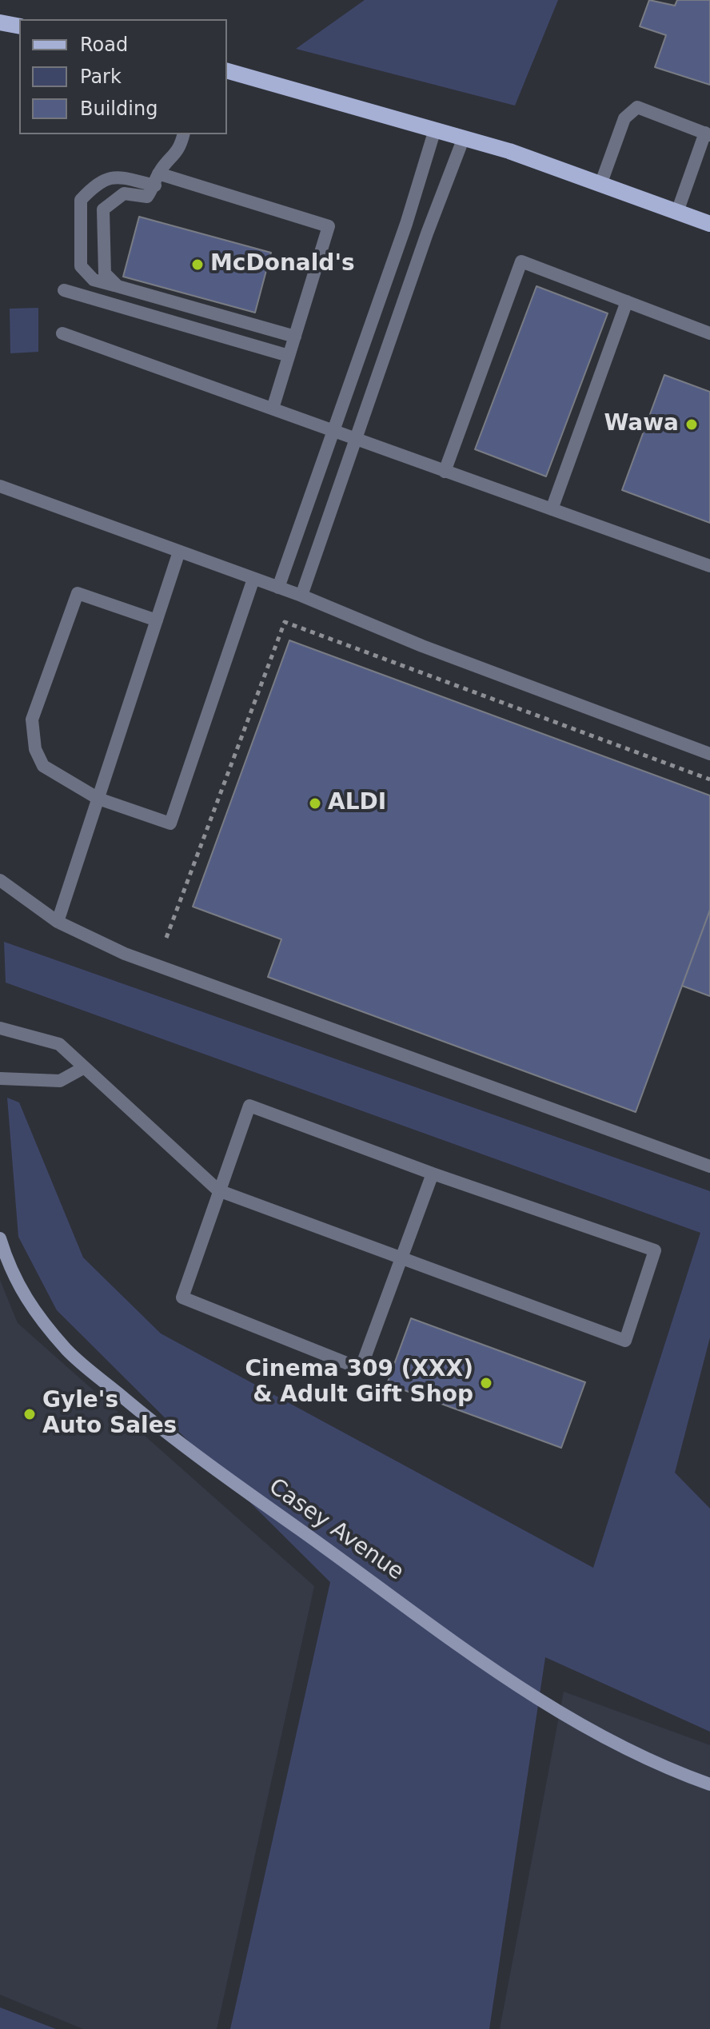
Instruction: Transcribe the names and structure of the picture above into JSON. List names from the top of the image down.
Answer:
{
  "streets": {
    "street": ["Casey Avenue"]
  },
  "places": [
    "McDonald's",
    "Wawa",
    "ALDI",
    "Cinema 309 (XXX) & Adult Gift Shop",
    "Gyle's Auto Sales"
  ],
  "legend": ["Road", "Park", "Building"]
}
